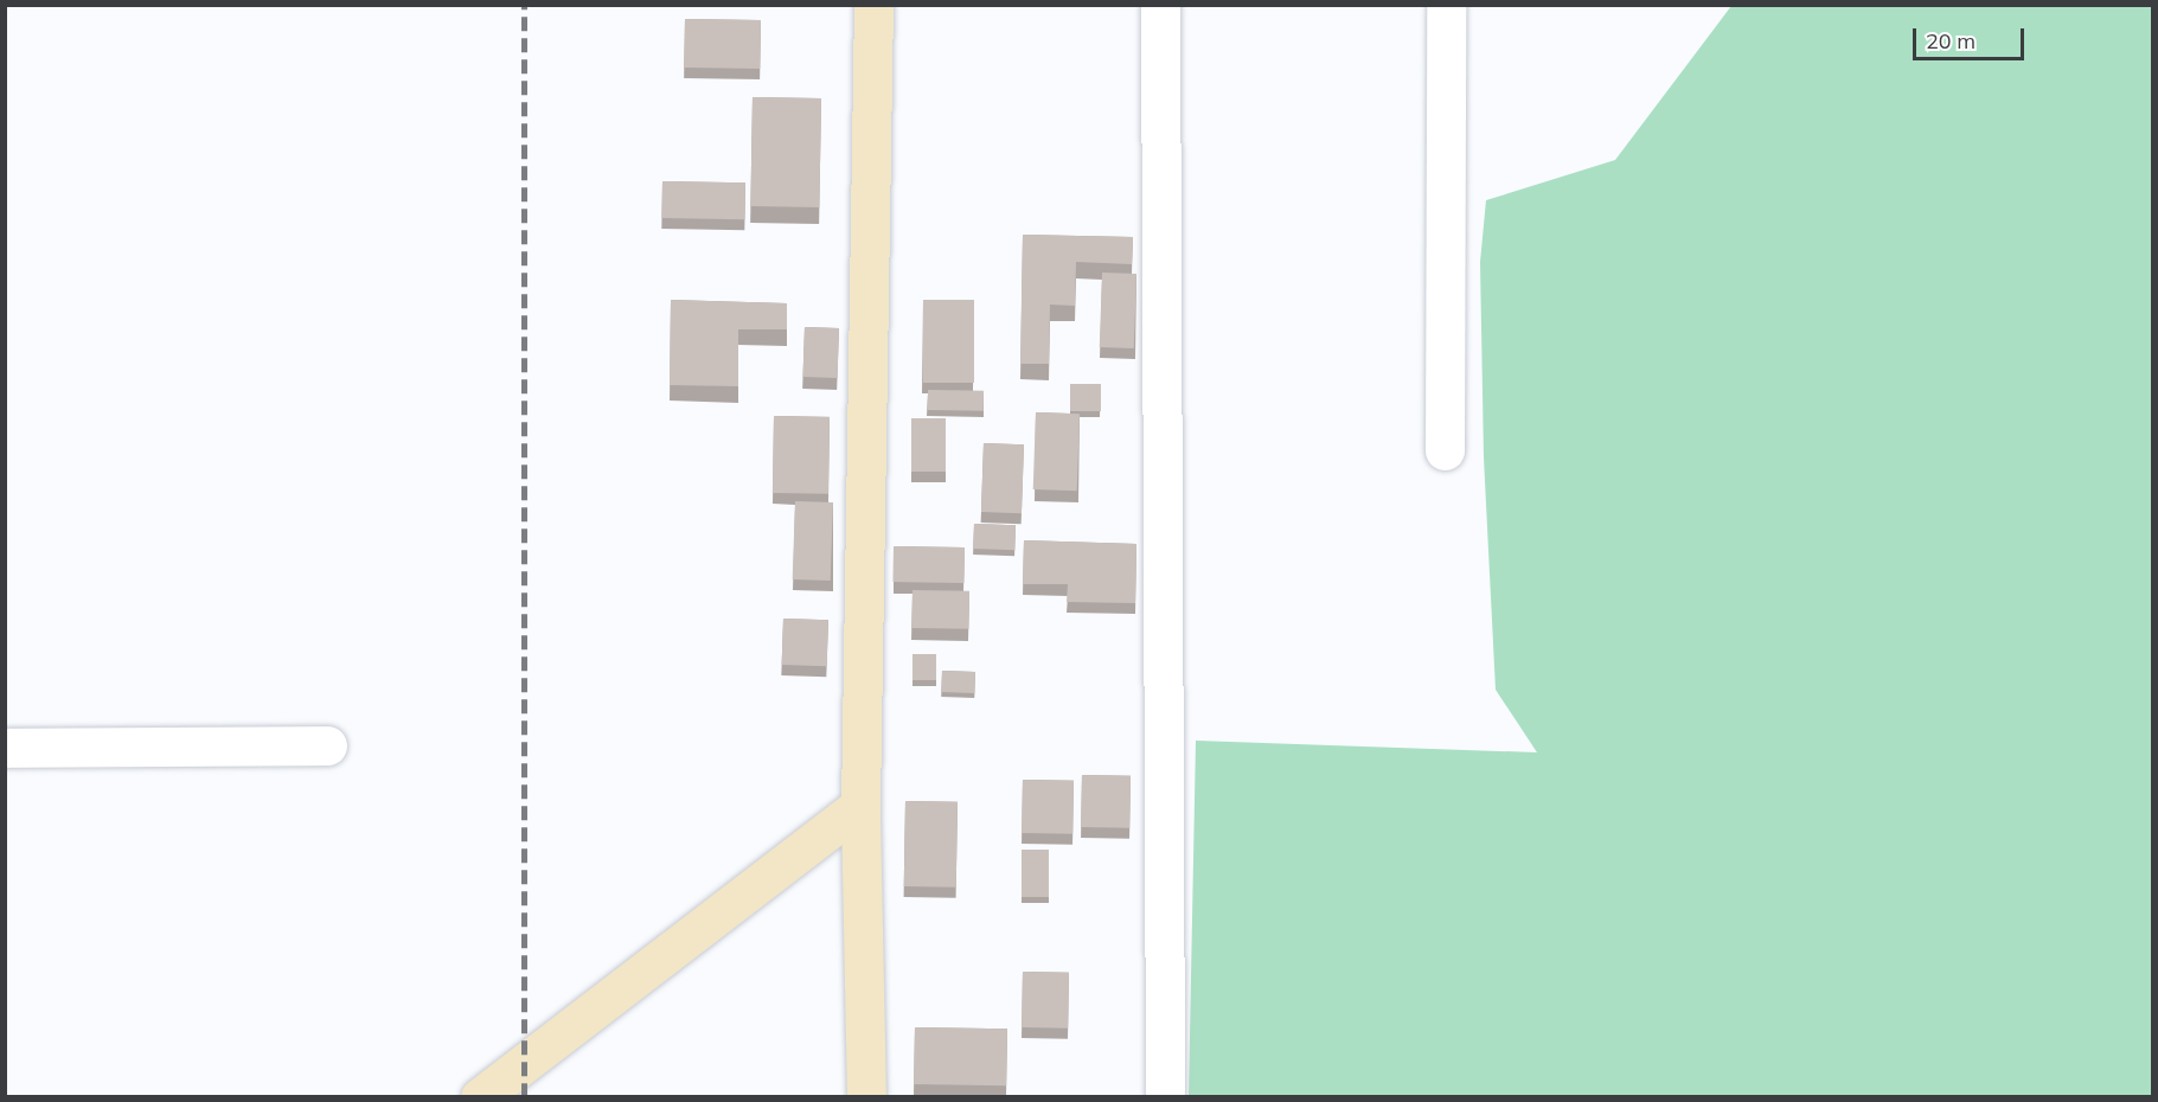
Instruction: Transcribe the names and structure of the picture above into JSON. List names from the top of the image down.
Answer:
{
  "scale_bar": "20 m"
}
